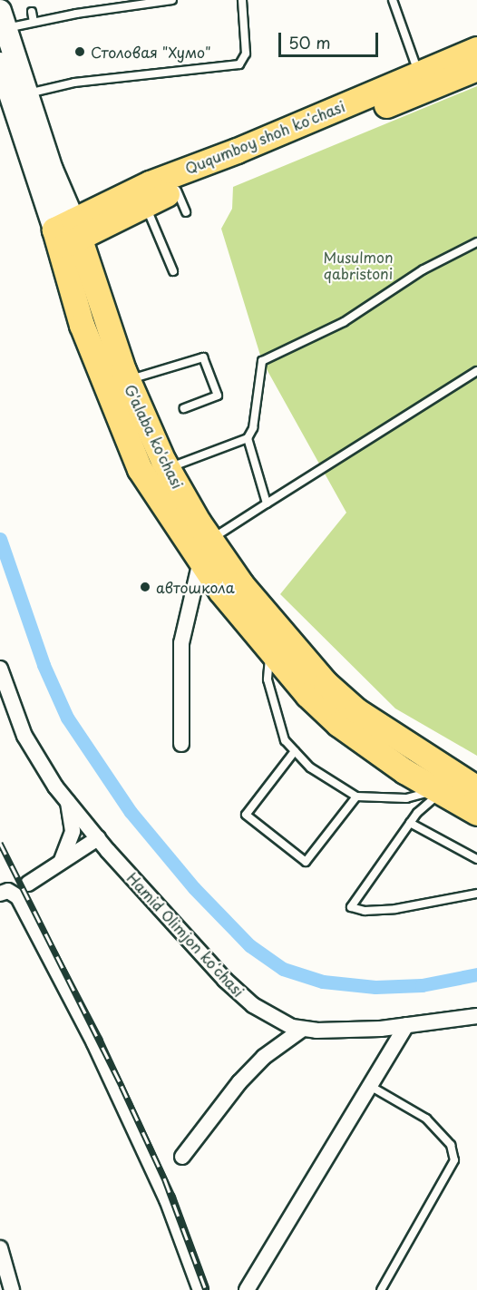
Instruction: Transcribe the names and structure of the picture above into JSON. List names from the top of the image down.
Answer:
{
  "streets": {
    "main road": ["Ququmboy shoh koʻchasi", "G'alaba ko'chasi"],
    "street": ["Hamid Olimjon koʻchasi"]
  },
  "crossings": [
    ["Ququmboy shoh koʻchasi", "G'alaba ko'chasi"]
  ],
  "parks": ["Musulmon qabristoni"],
  "places": ["Столовая \"Хумо\"", "автошкола"],
  "scale_bar": "50 m"
}
